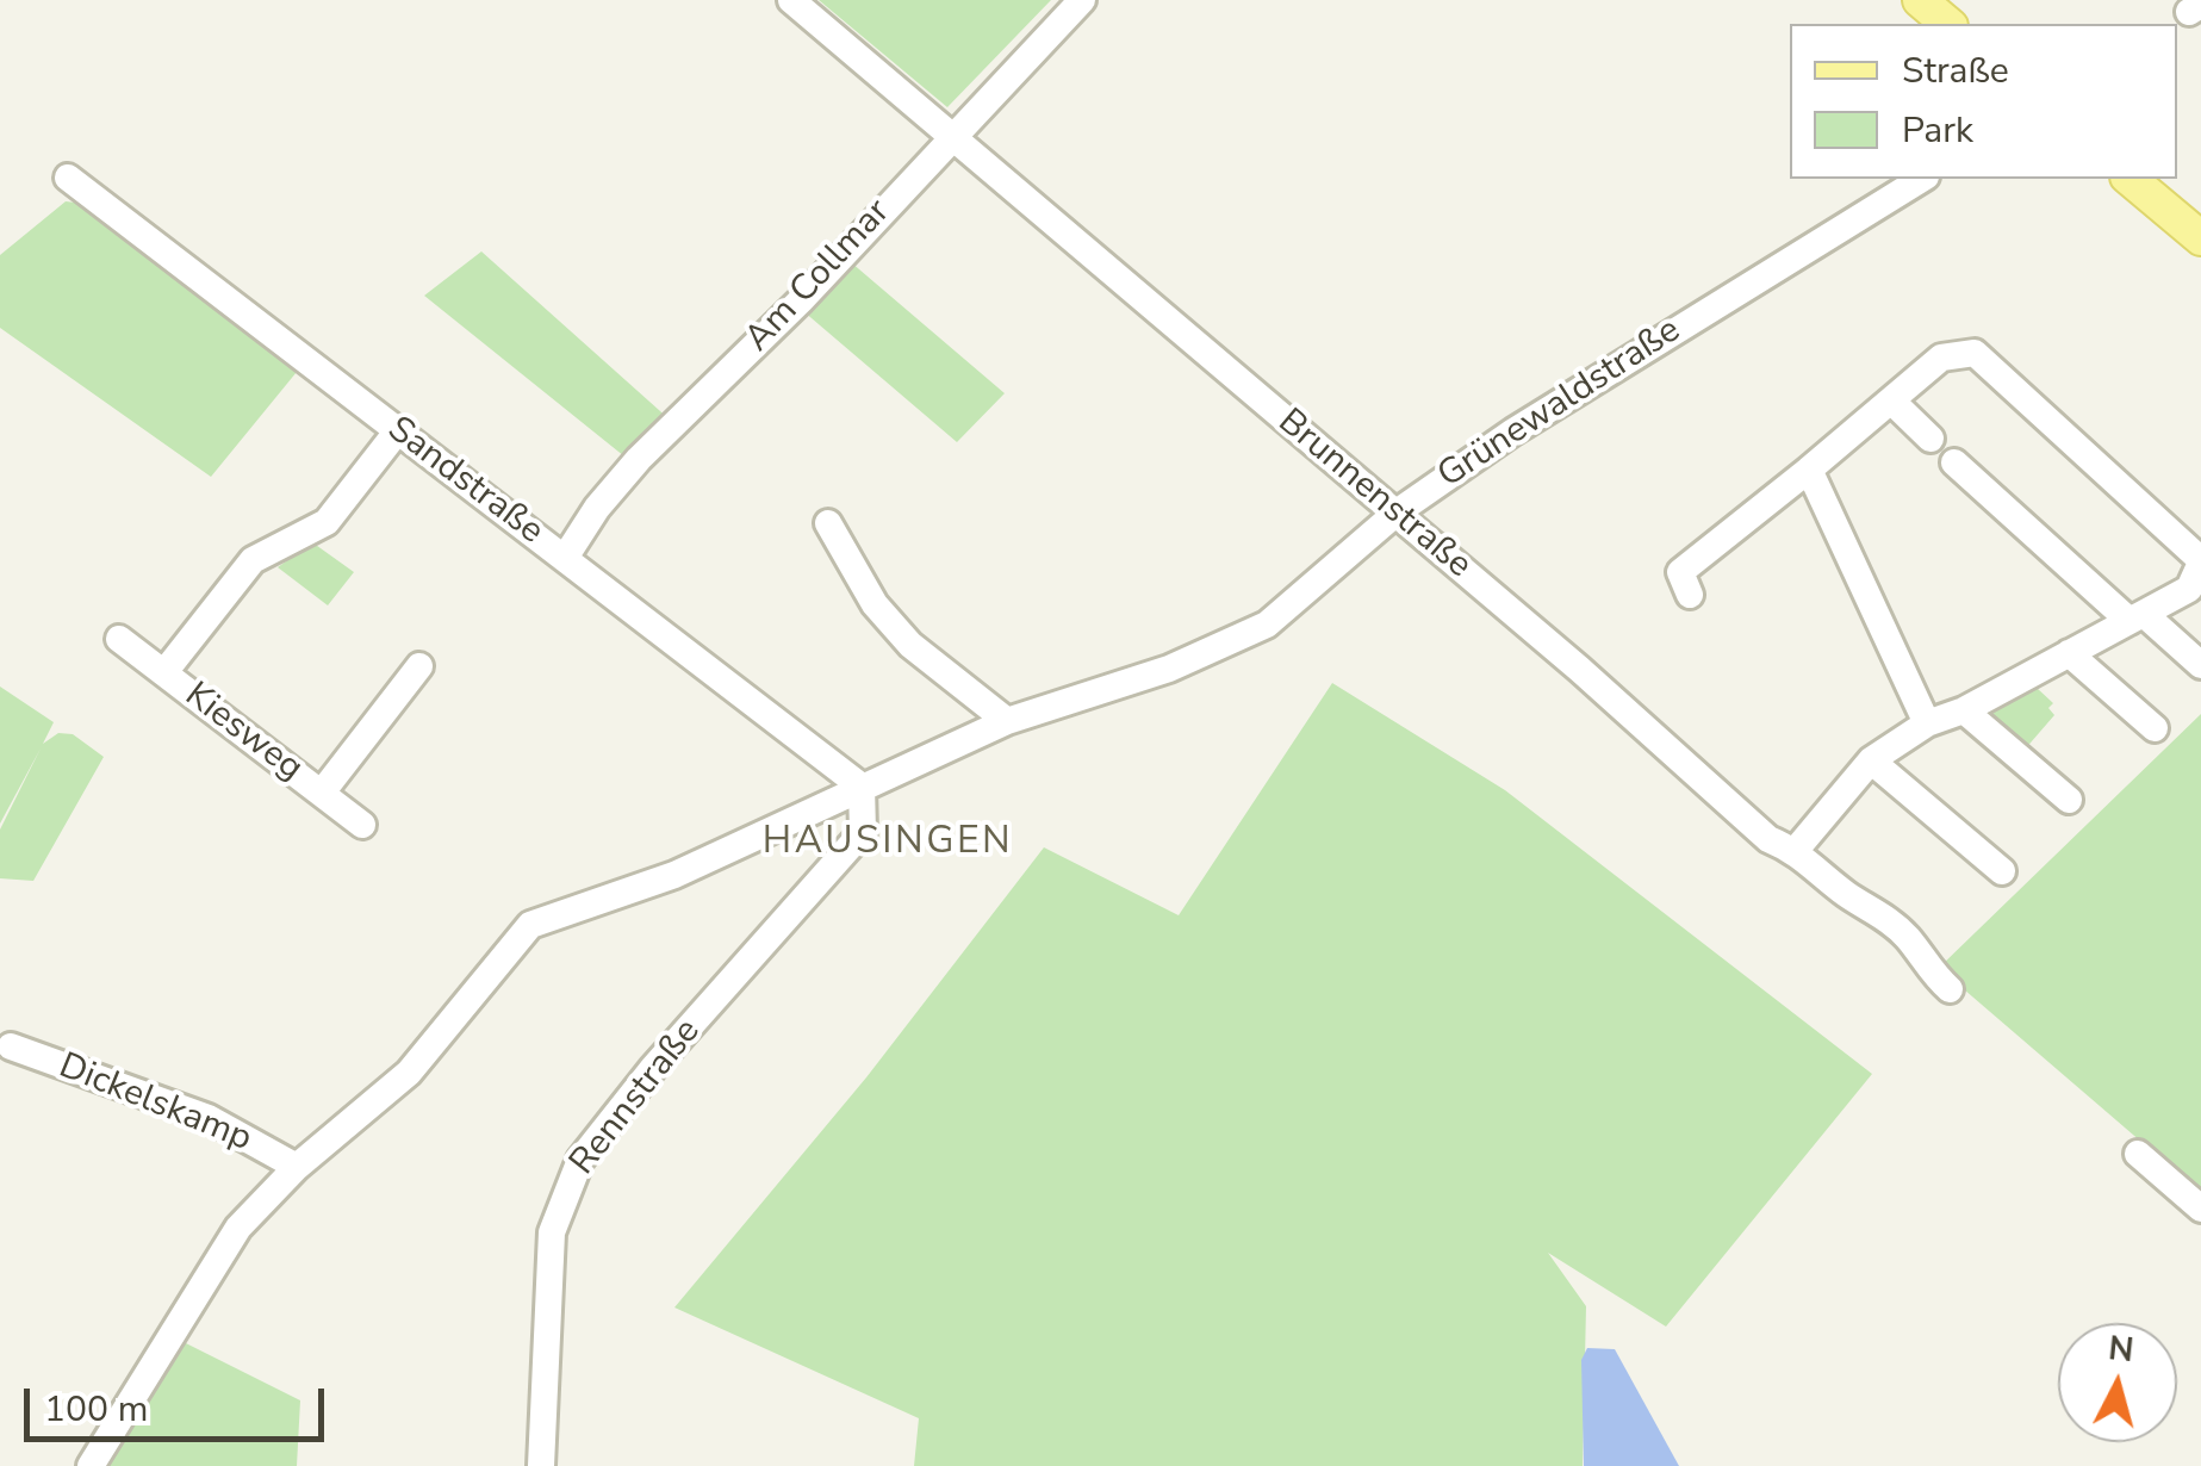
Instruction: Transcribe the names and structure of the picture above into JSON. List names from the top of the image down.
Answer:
{
  "streets": {
    "street": [
      "Am Collmar",
      "Grünewaldstraße",
      "Sandstraße",
      "Brunnenstraße",
      "Kiesweg",
      "Rennstraße",
      "Dickelskamp"
    ]
  },
  "crossings": [
    ["Am Collmar", "Sandstraße"],
    ["Am Collmar", "Brunnenstraße"],
    ["Grünewaldstraße", "Sandstraße"],
    ["Grünewaldstraße", "Brunnenstraße"],
    ["Grünewaldstraße", "Rennstraße"],
    ["Grünewaldstraße", "Dickelskamp"],
    ["Sandstraße", "Kiesweg"],
    ["Sandstraße", "Rennstraße"]
  ],
  "districts": ["HAUSINGEN"],
  "legend": ["Straße", "Park"],
  "scale_bar": "100 m",
  "north": "top"
}
